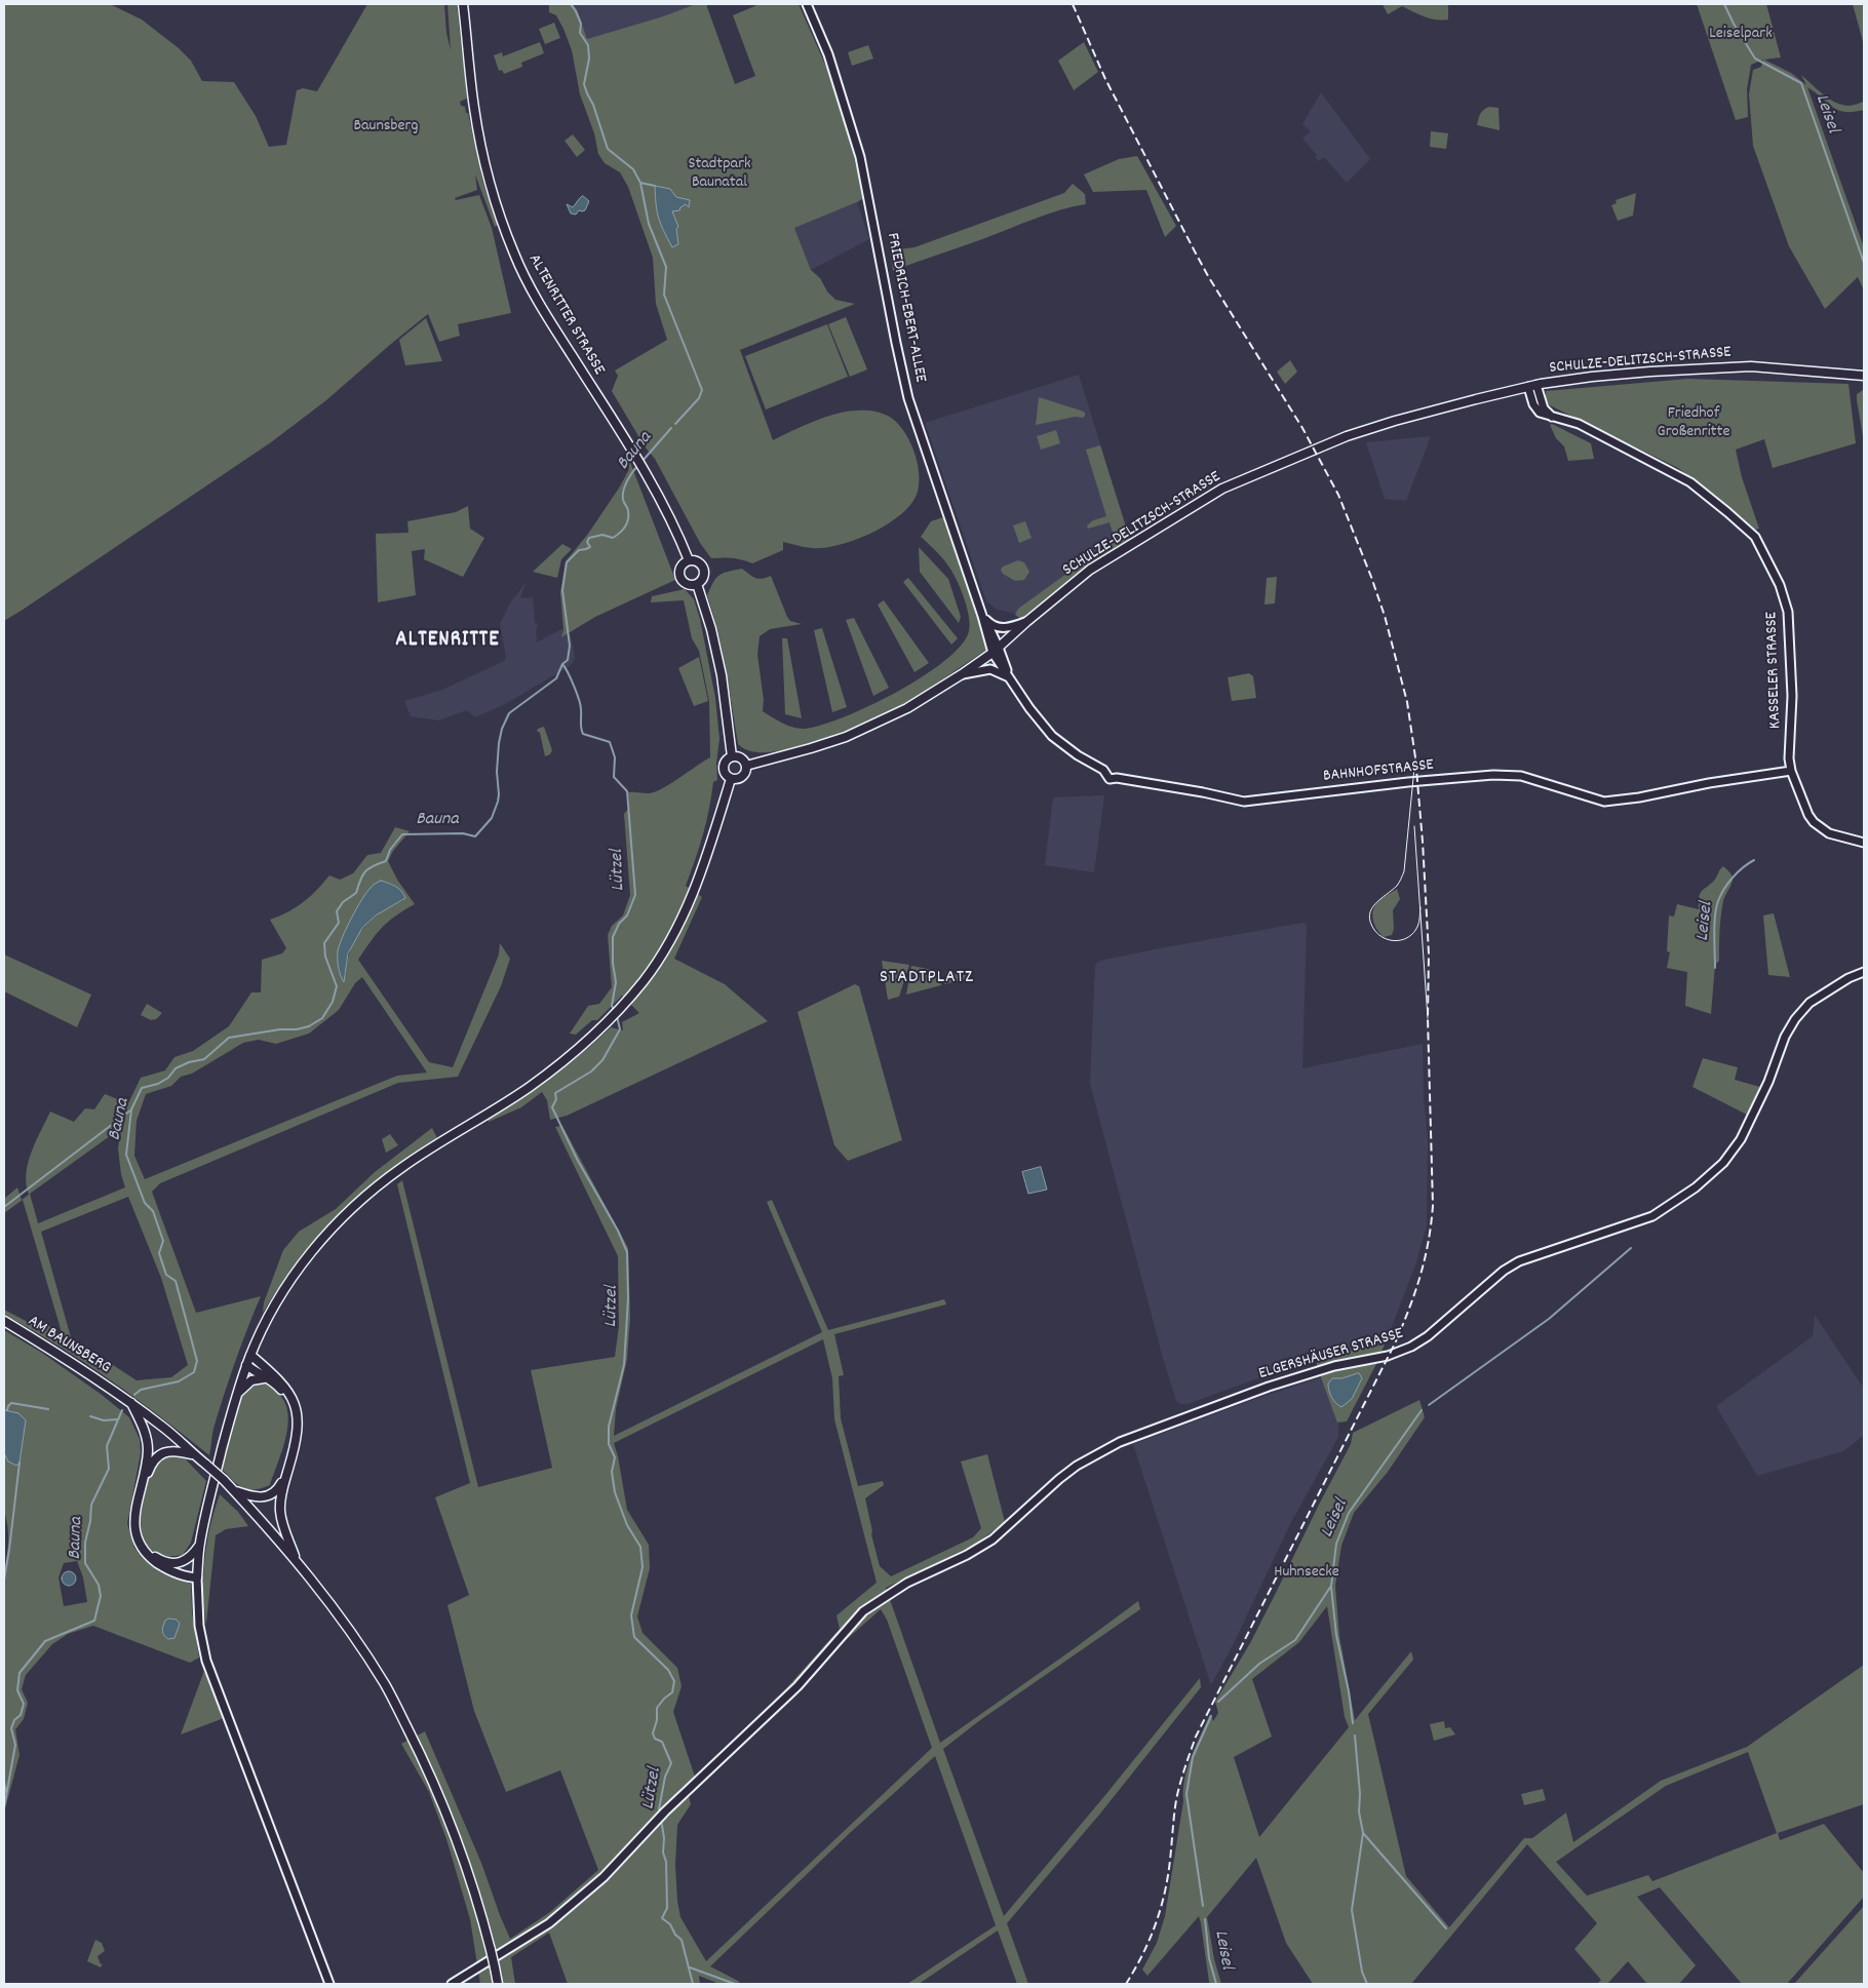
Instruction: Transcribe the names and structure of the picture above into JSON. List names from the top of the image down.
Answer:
{
  "streets": {
    "main road": ["ALTENRITTER STRASSE", "SCHULZE-DELITZSCH-STRASSE", "AM BAUNSBERG"],
    "street": [
      "FRIEDRICH-EBERT-ALLEE",
      "KASSELER STRASSE",
      "BAHNHOFSTRASSE",
      "ELGERSHÄUSER STRASSE"
    ]
  },
  "crossings": [
    ["FRIEDRICH-EBERT-ALLEE", "SCHULZE-DELITZSCH-STRASSE"],
    ["FRIEDRICH-EBERT-ALLEE", "BAHNHOFSTRASSE"],
    ["SCHULZE-DELITZSCH-STRASSE", "KASSELER STRASSE"],
    ["SCHULZE-DELITZSCH-STRASSE", "BAHNHOFSTRASSE"],
    ["KASSELER STRASSE", "BAHNHOFSTRASSE"]
  ],
  "districts": ["ALTENRITTE", "STADTPLATZ"],
  "water": ["Leisel", "Bauna", "Lützel"],
  "parks": [
    "Leiselpark",
    "Baunsberg",
    "Stadtpark Baunatal",
    "Friedhof Großenritte",
    "Huhnsecke"
  ]
}
